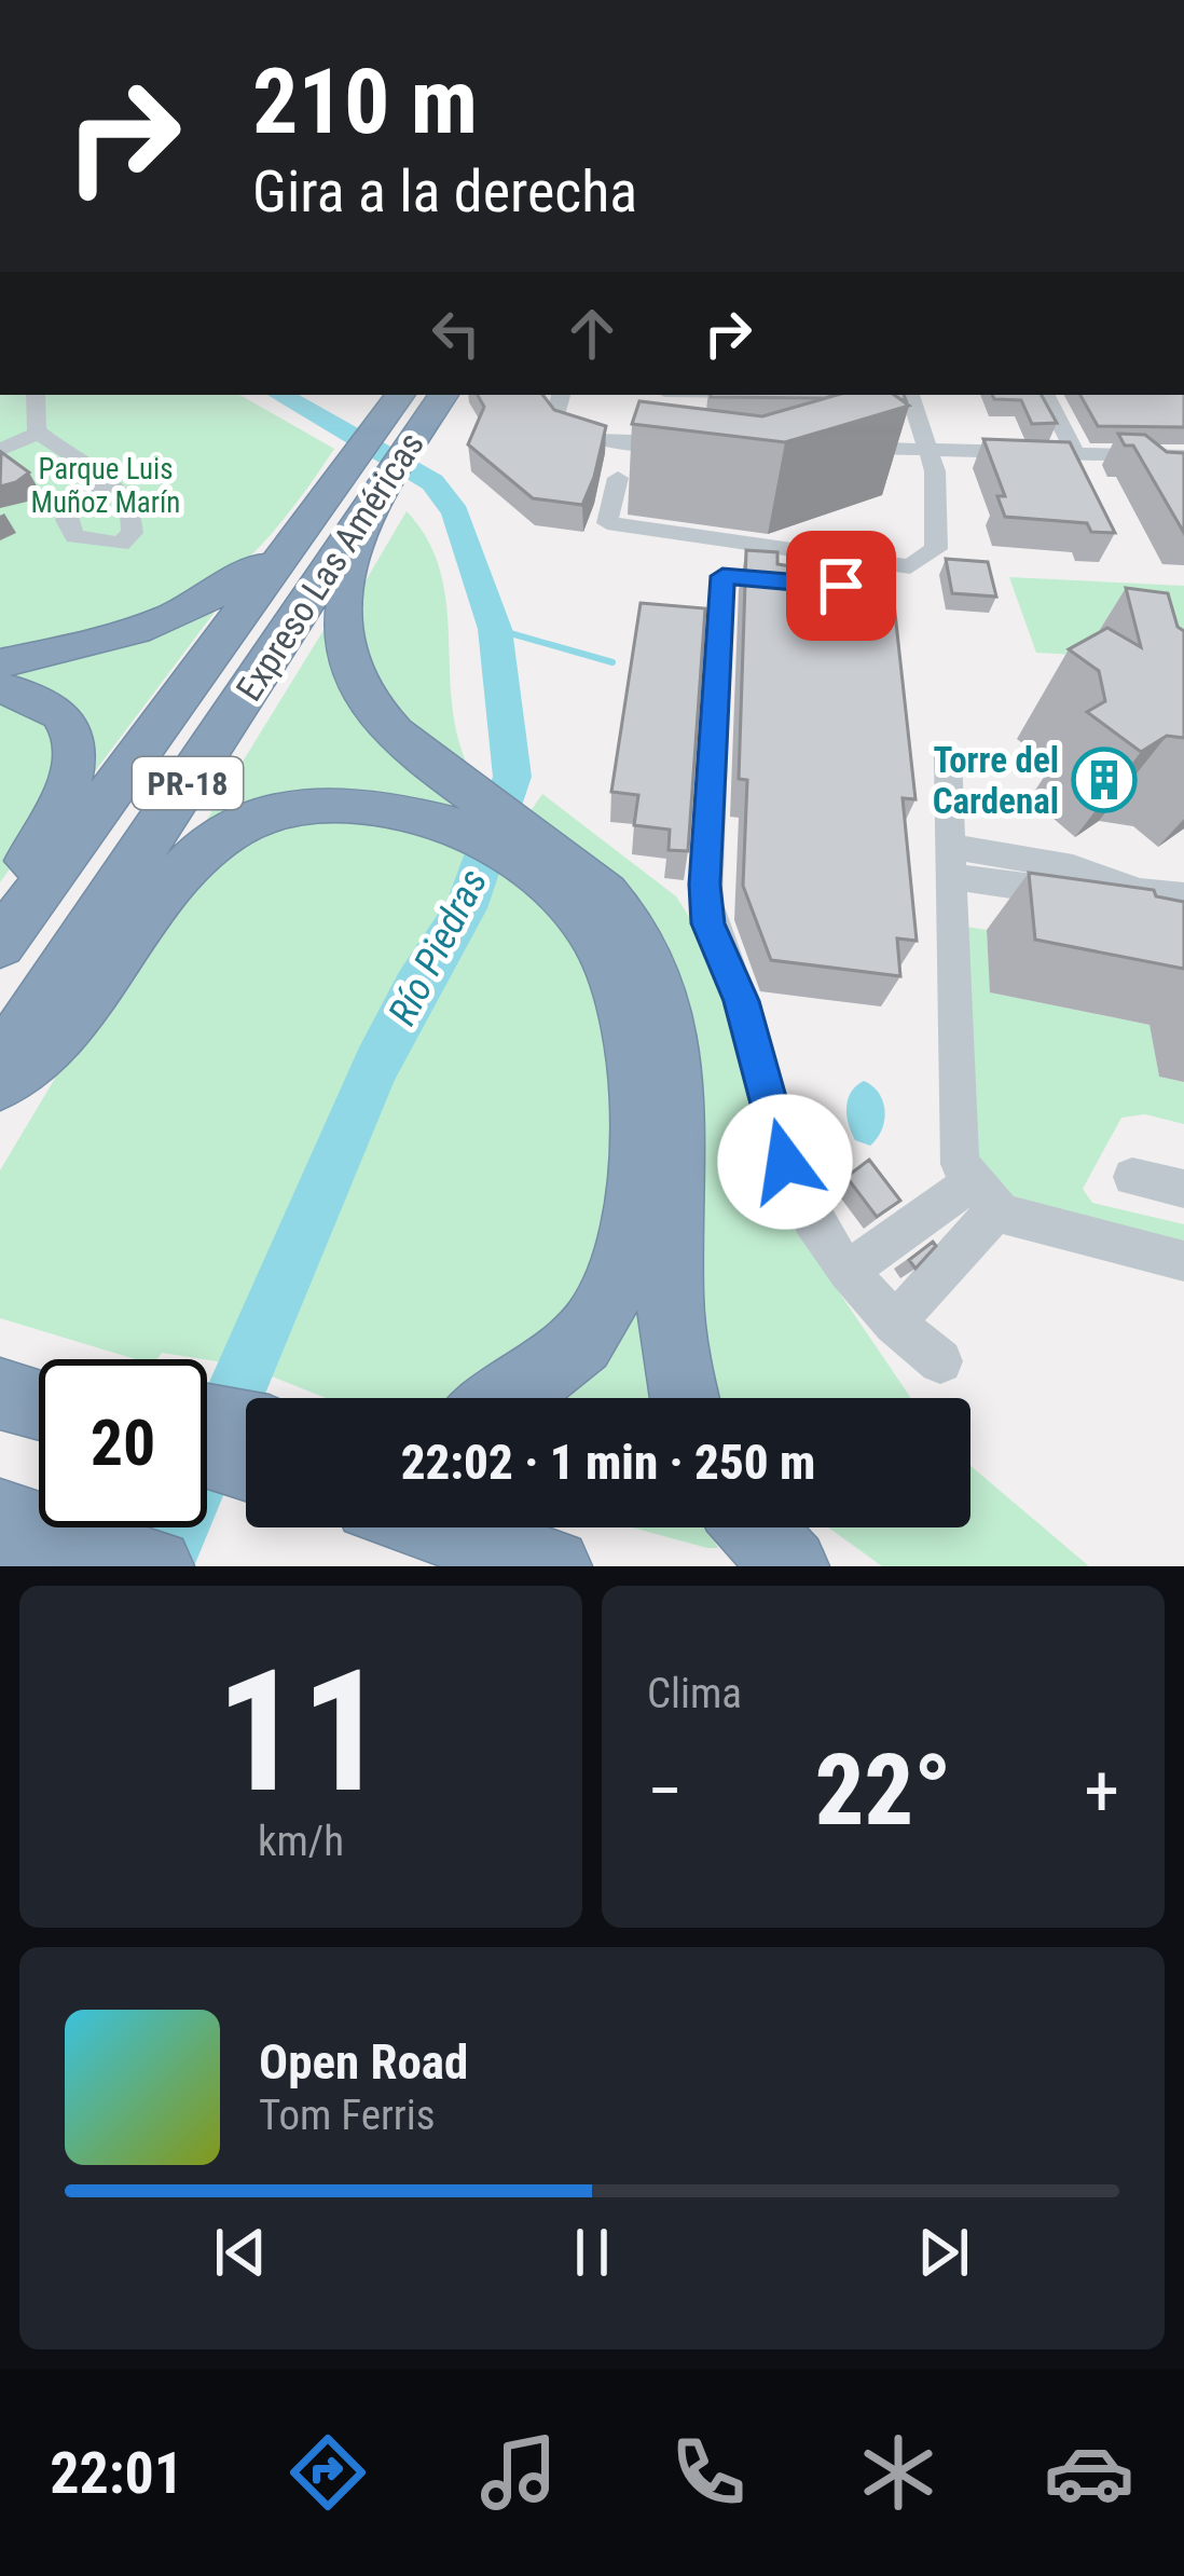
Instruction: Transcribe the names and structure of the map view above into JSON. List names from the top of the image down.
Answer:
{
  "streets": {
    "highway": ["Expreso Las Américas", "PR-18"]
  },
  "water": ["Río Piedras"],
  "parks": ["Parque Luis Muñoz Marín"],
  "places": {
    "building": ["Torre del Cardenal"]
  },
  "page": {
    "turn": ["210 m", "Gira a la derecha"],
    "limit": "20",
    "trip": "22:02 · 1 min · 250 m",
    "tile": [
      ["11", "km/h"],
      "Clima"
    ],
    "heat": ["−", "22°", "+"],
    "song": ["Open Road", "Tom Ferris"],
    "tabs": "22:01"
  }
}
